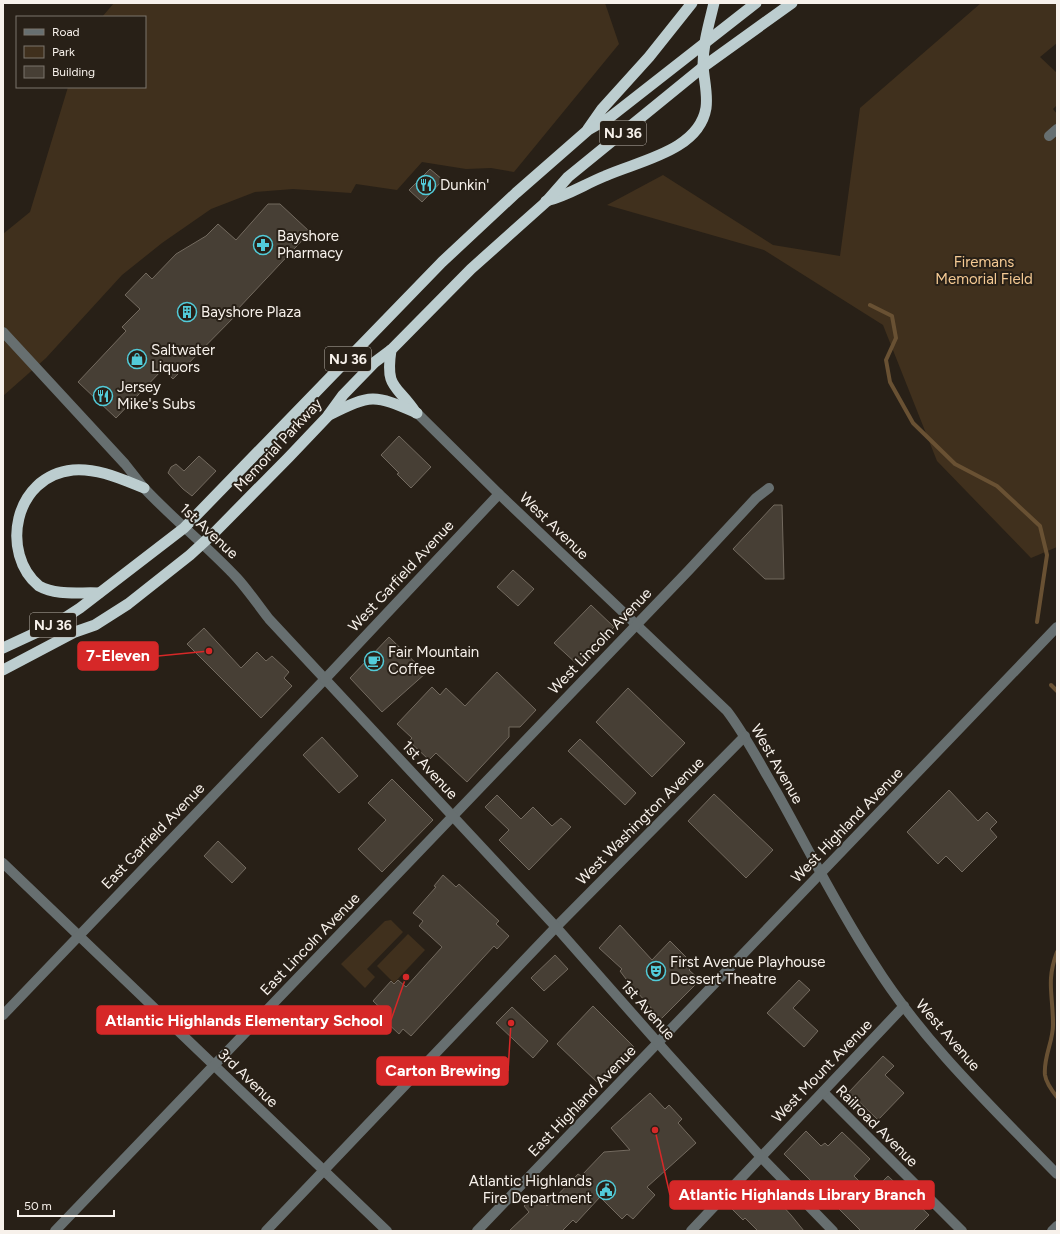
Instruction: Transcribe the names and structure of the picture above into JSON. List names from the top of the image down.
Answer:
{
  "streets": {
    "highway": ["NJ 36", "Memorial Parkway"],
    "street": [
      "West Avenue",
      "1st Avenue",
      "West Garfield Avenue",
      "West Lincoln Avenue",
      "West Washington Avenue",
      "West Highland Avenue",
      "East Garfield Avenue",
      "East Lincoln Avenue",
      "West Mount Avenue",
      "3rd Avenue",
      "East Highland Avenue",
      "Railroad Avenue"
    ]
  },
  "crossings": [
    ["NJ 36", "Memorial Parkway"],
    ["Memorial Parkway", "1st Avenue"],
    ["West Avenue", "West Garfield Avenue"],
    ["West Avenue", "West Lincoln Avenue"],
    ["West Avenue", "West Washington Avenue"],
    ["West Avenue", "West Highland Avenue"],
    ["West Avenue", "West Mount Avenue"],
    ["1st Avenue", "West Garfield Avenue"],
    ["1st Avenue", "West Lincoln Avenue"],
    ["1st Avenue", "West Washington Avenue"],
    ["1st Avenue", "West Highland Avenue"],
    ["1st Avenue", "East Garfield Avenue"],
    ["1st Avenue", "East Lincoln Avenue"],
    ["1st Avenue", "West Mount Avenue"],
    ["1st Avenue", "East Highland Avenue"],
    ["West Garfield Avenue", "East Garfield Avenue"],
    ["West Lincoln Avenue", "East Lincoln Avenue"],
    ["West Washington Avenue", "3rd Avenue"],
    ["West Highland Avenue", "East Highland Avenue"],
    ["East Garfield Avenue", "3rd Avenue"],
    ["East Lincoln Avenue", "3rd Avenue"],
    ["West Mount Avenue", "Railroad Avenue"]
  ],
  "parks": ["Firemans Memorial Field"],
  "places": {
    "restaurant": ["Dunkin'", "Jersey Mike's Subs"],
    "pharmacy": ["Bayshore Pharmacy"],
    "building": ["Bayshore Plaza"],
    "shop": ["Saltwater Liquors"],
    "other": [
      "7-Eleven",
      "Atlantic Highlands Elementary School",
      "Carton Brewing",
      "Atlantic Highlands Library Branch"
    ],
    "cafe": ["Fair Mountain Coffee"],
    "theatre": ["First Avenue Playhouse Dessert Theatre"],
    "public building": ["Atlantic Highlands Fire Department"]
  },
  "legend": ["Road", "Park", "Building"],
  "scale_bar": "50 m"
}
